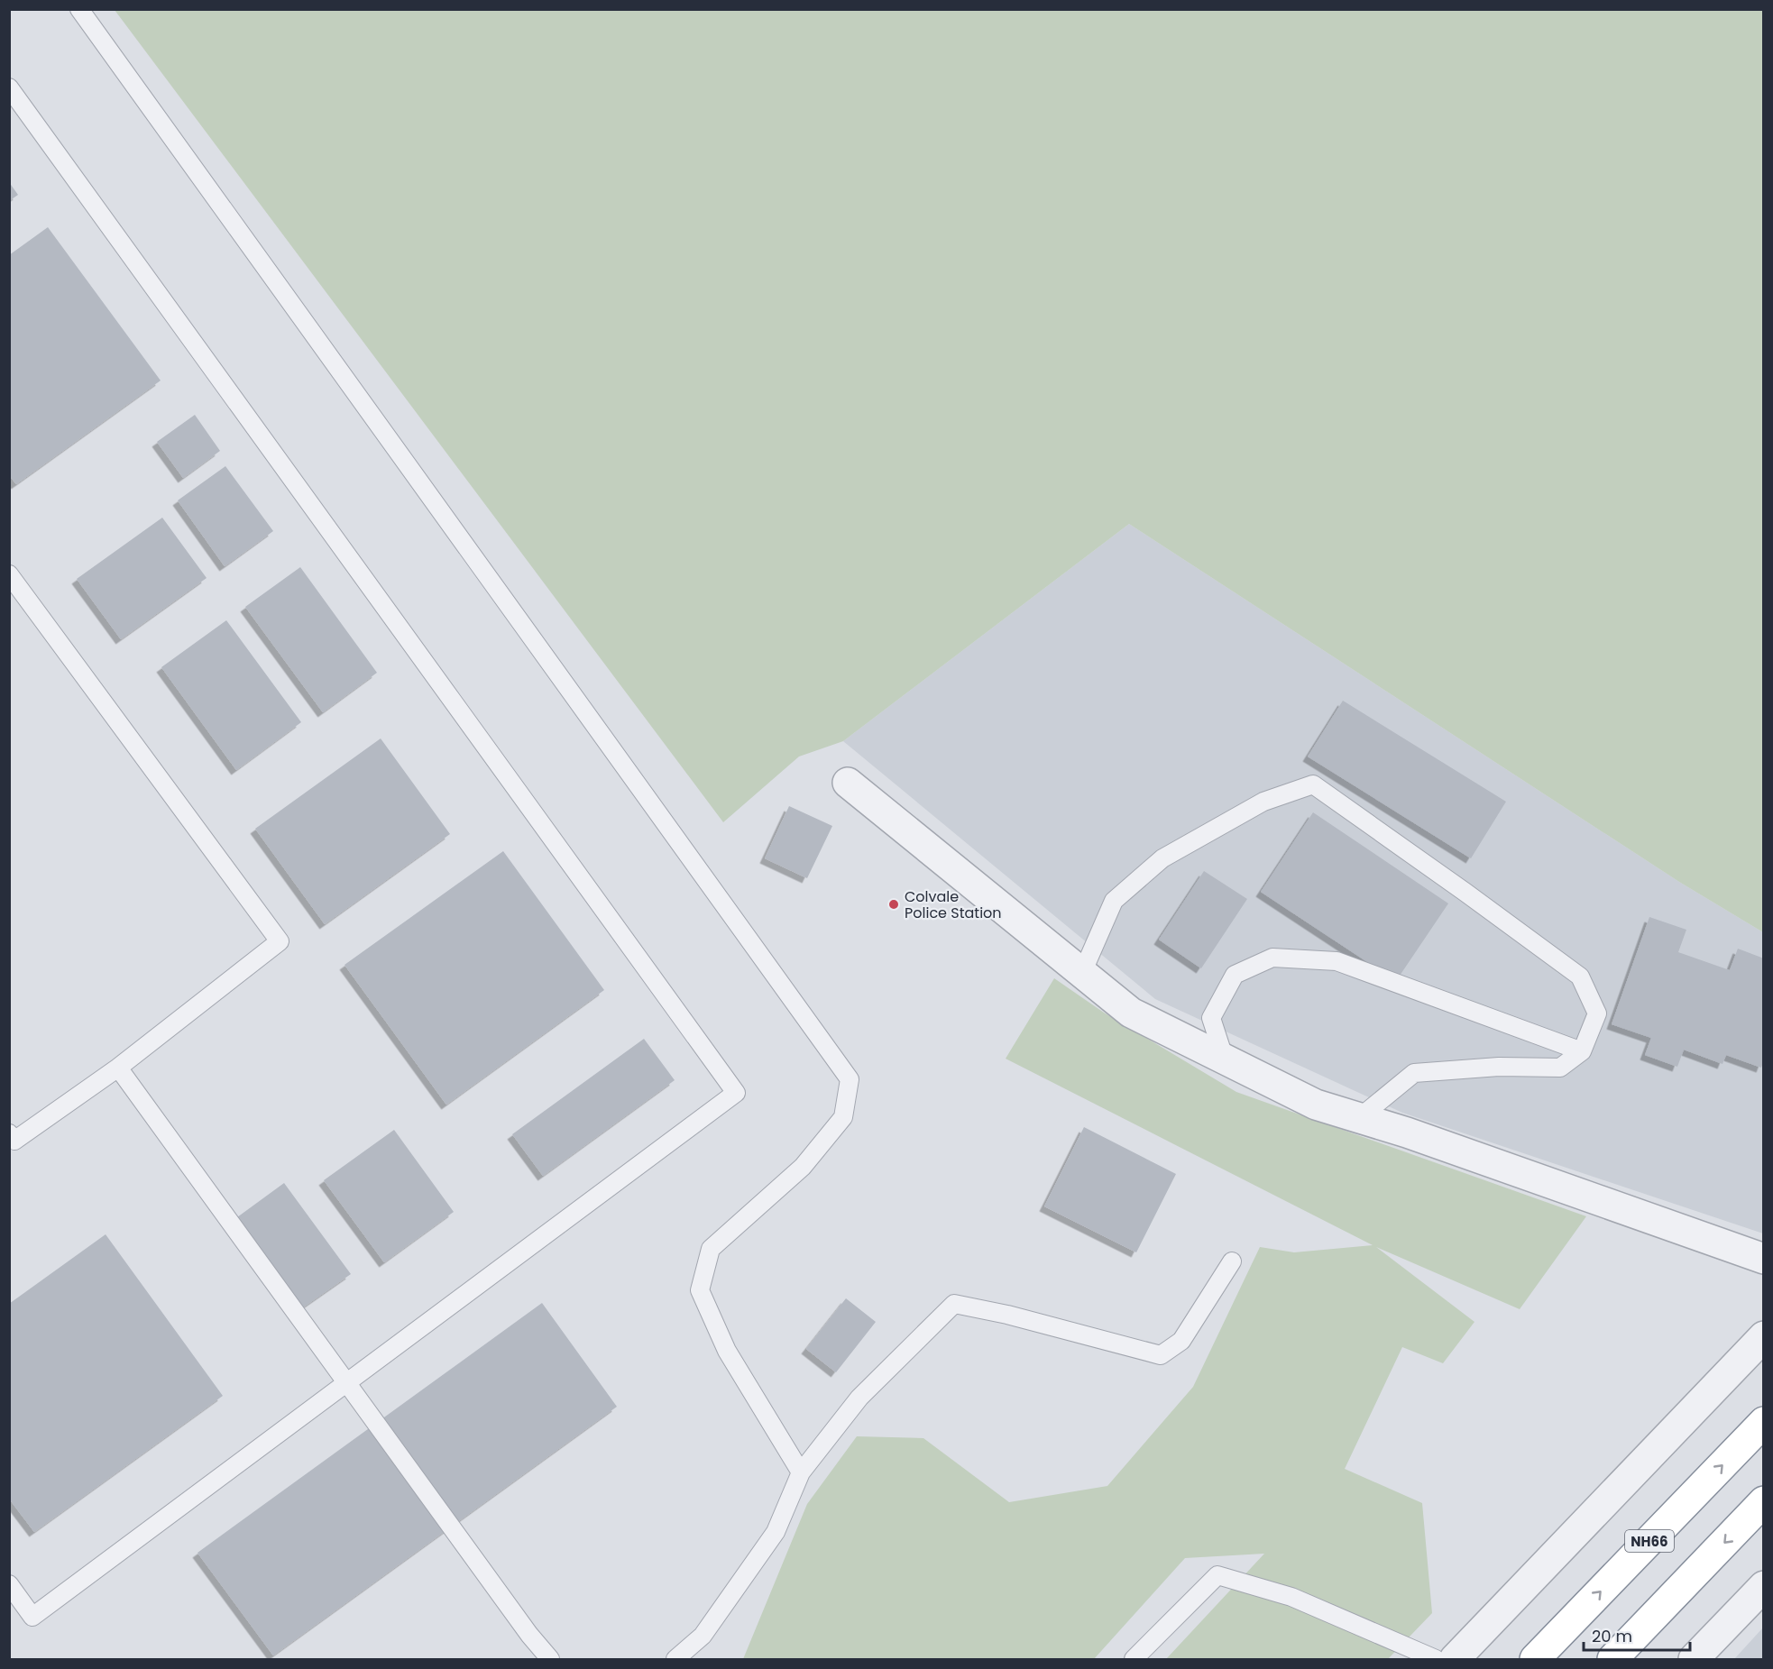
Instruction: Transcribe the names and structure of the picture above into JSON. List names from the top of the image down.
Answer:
{
  "streets": {
    "highway": ["NH66"]
  },
  "places": ["Colvale Police Station"],
  "scale_bar": "20 m"
}
